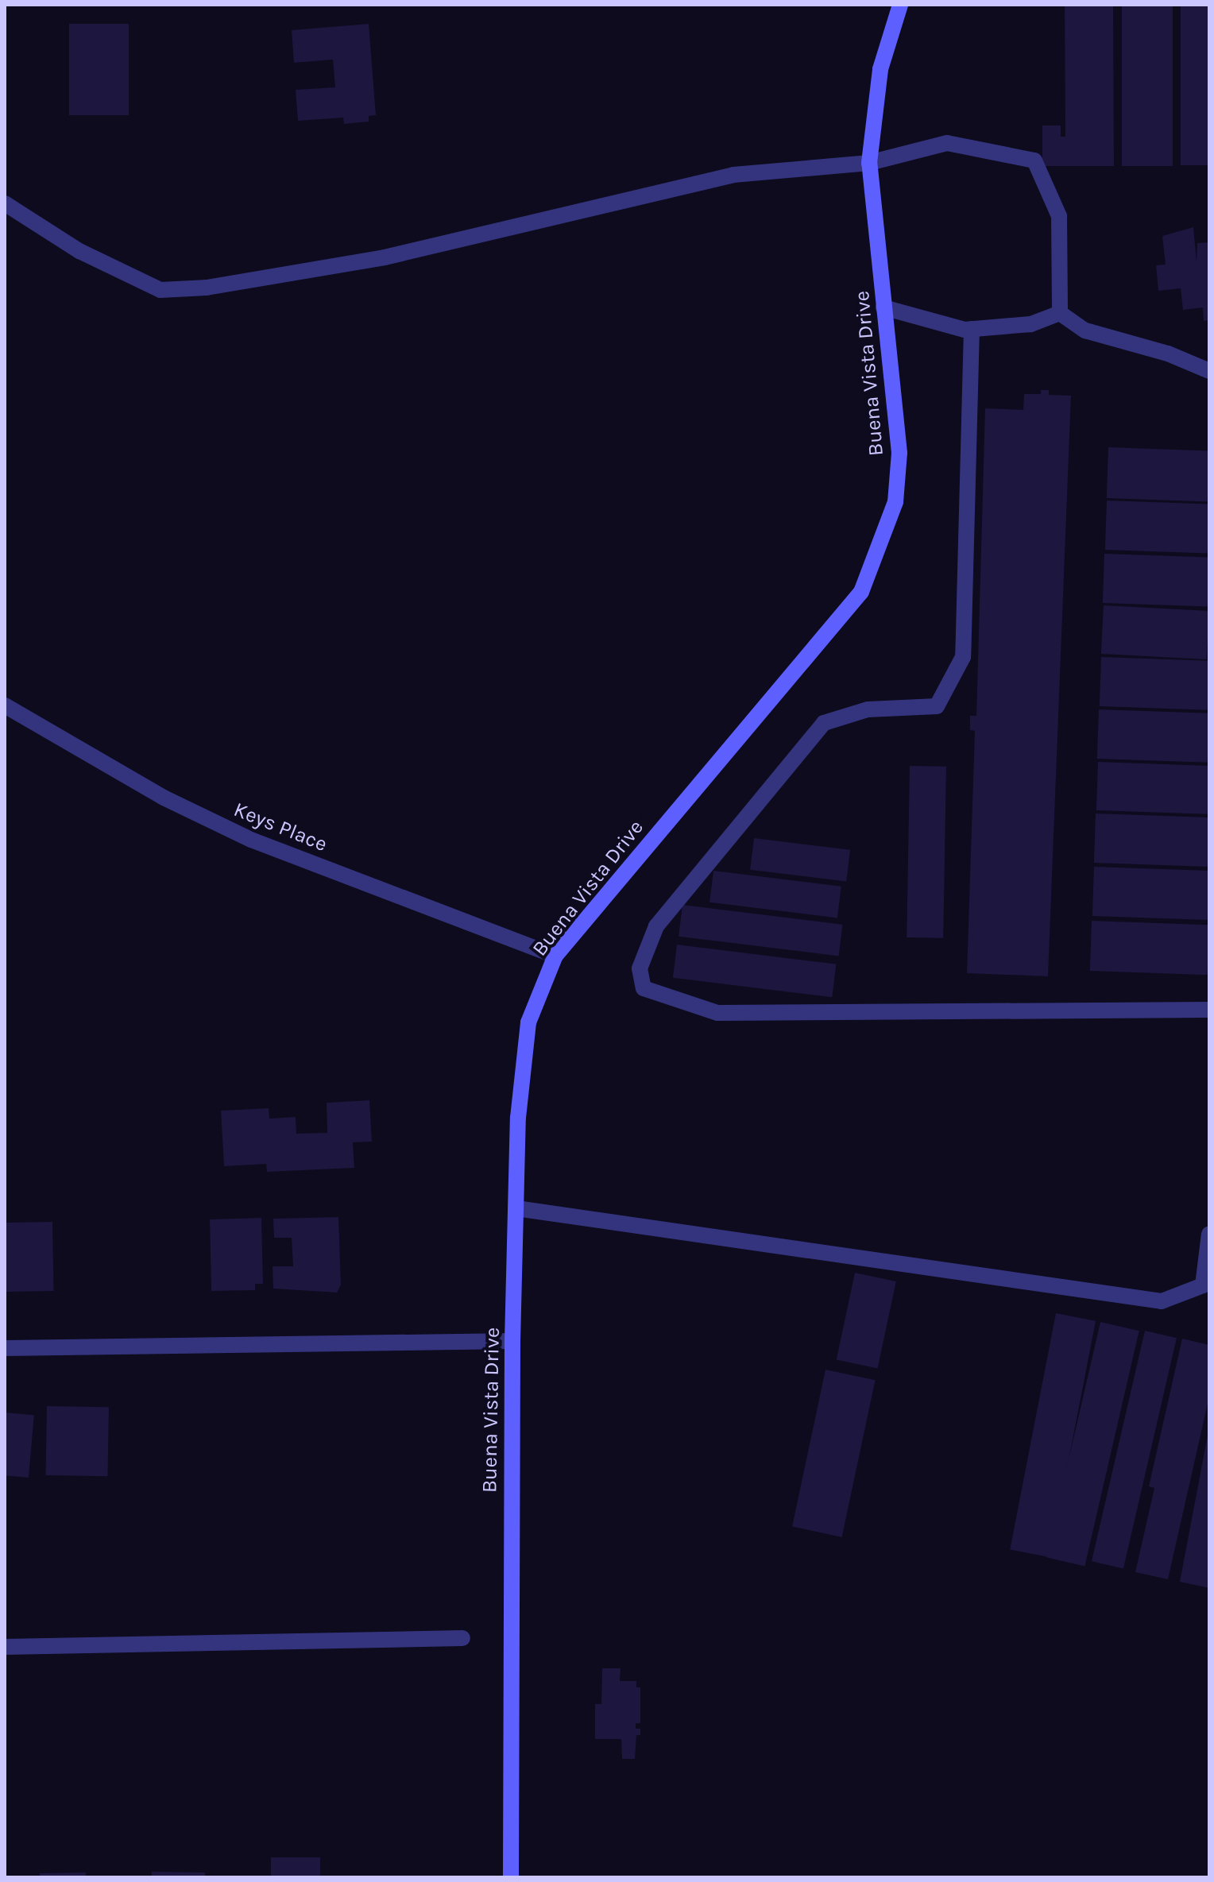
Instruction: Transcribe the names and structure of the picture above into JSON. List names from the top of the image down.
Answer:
{
  "streets": {
    "street": ["Buena Vista Drive", "Keys Place"]
  },
  "crossings": [
    ["Buena Vista Drive", "Keys Place"]
  ]
}
